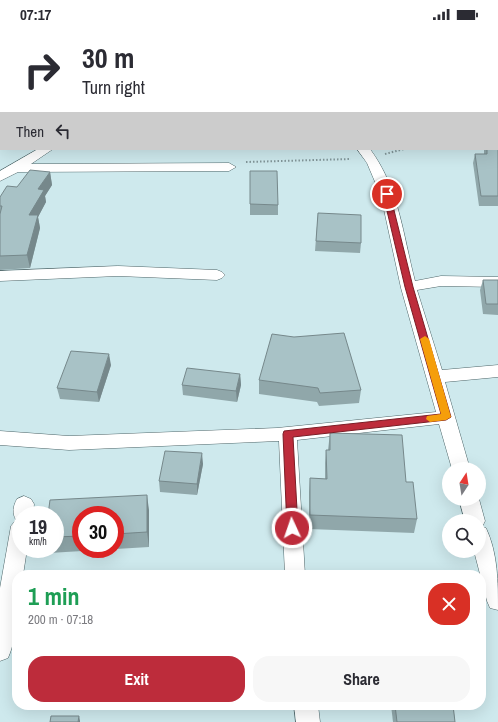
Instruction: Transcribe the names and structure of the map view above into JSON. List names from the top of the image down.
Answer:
{
  "north": "top",
  "page": {
    "status": "07:17",
    "turn": ["30 m", "Turn right"],
    "then": "Then",
    "speed": "19 km/h",
    "limit": "30",
    "heading": ["1 min", "200 m · 07:18"],
    "buttons": ["Exit", "Share"]
  }
}
